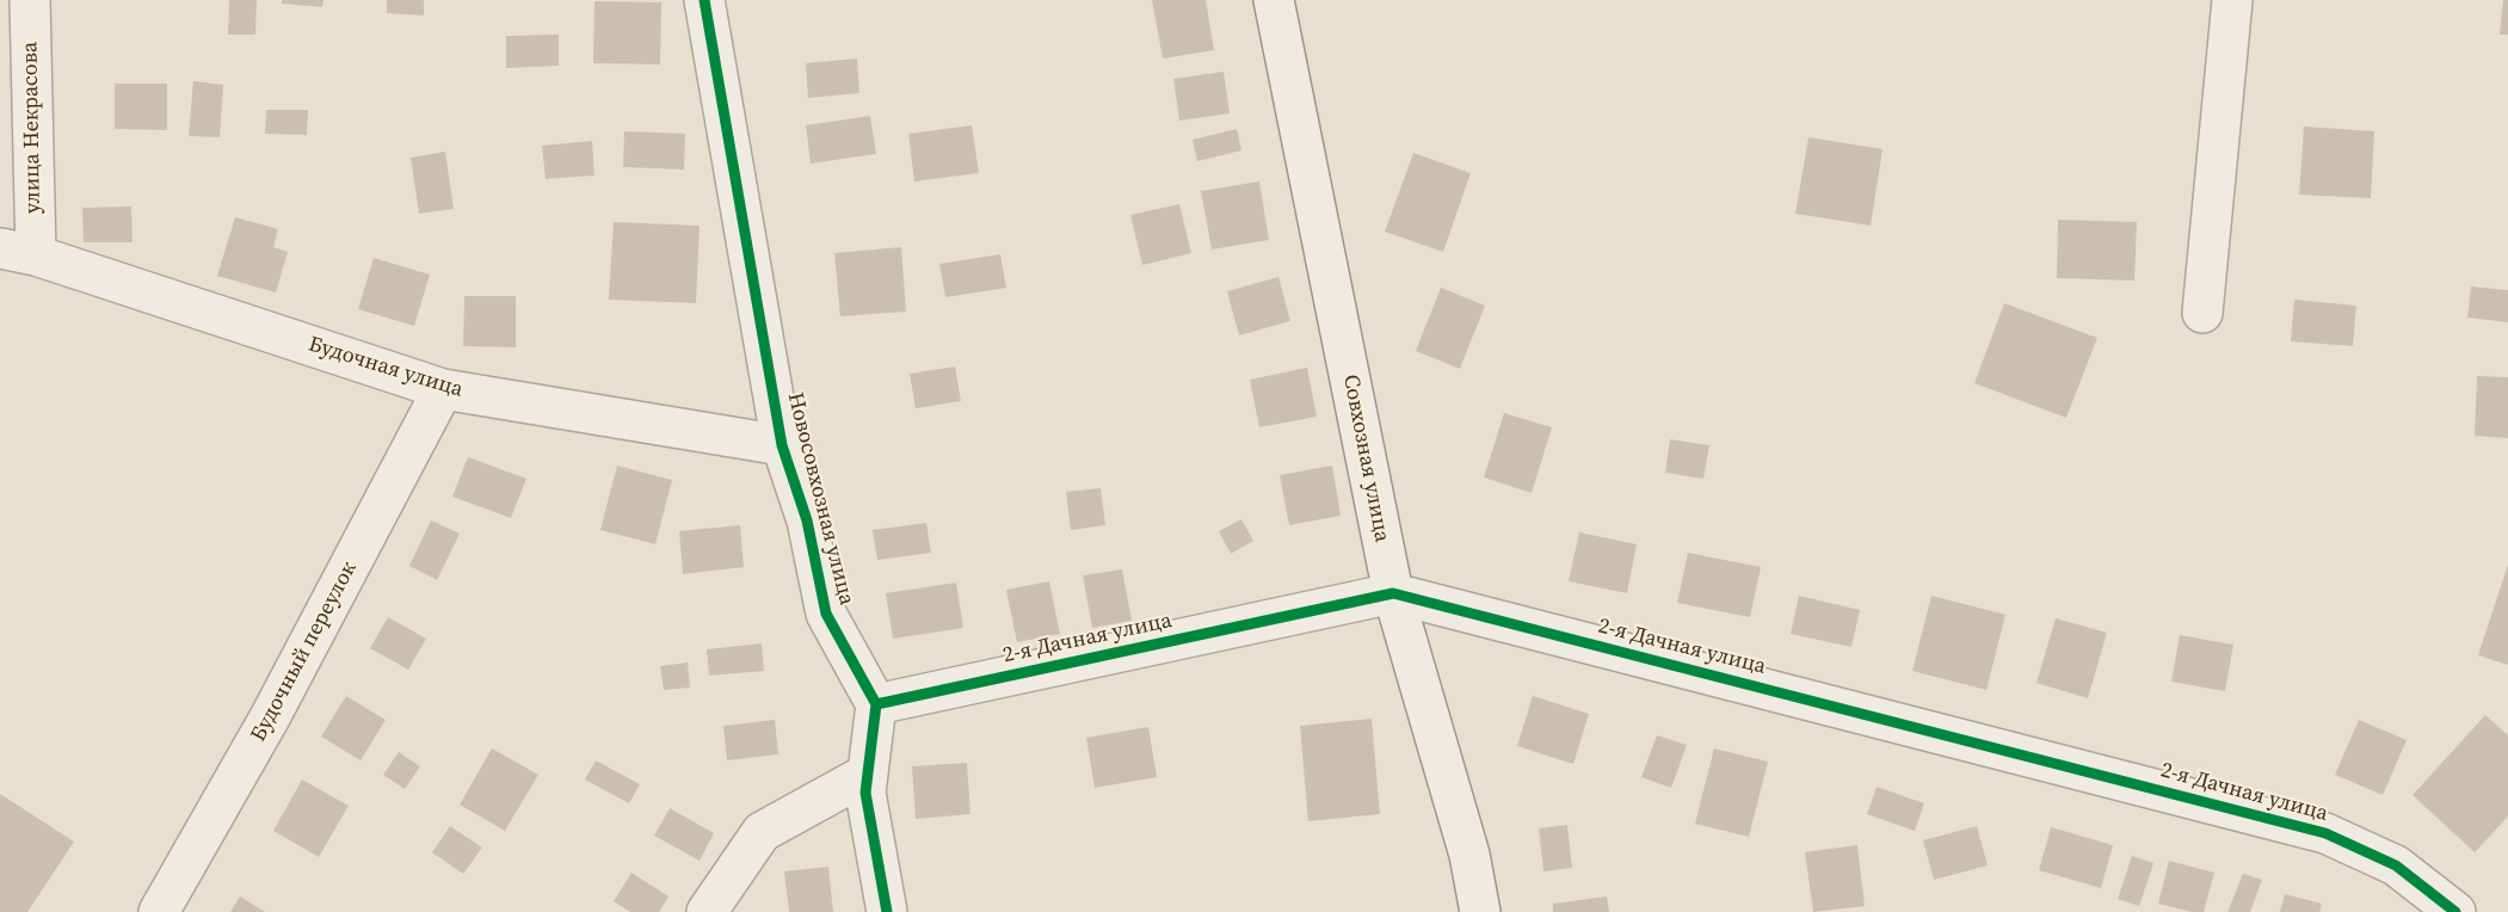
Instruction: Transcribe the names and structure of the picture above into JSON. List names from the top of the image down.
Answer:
{
  "streets": {
    "street": [
      "улица Некрасова",
      "Будочная улица",
      "Совхозная улица",
      "Новосовхозная улица",
      "2-я Дачная улица",
      "Будочный переулок"
    ]
  },
  "crossings": [
    ["улица Некрасова", "Будочная улица"],
    ["Будочная улица", "Новосовхозная улица"],
    ["Будочная улица", "Будочный переулок"],
    ["Совхозная улица", "2-я Дачная улица"],
    ["Новосовхозная улица", "2-я Дачная улица"]
  ]
}
